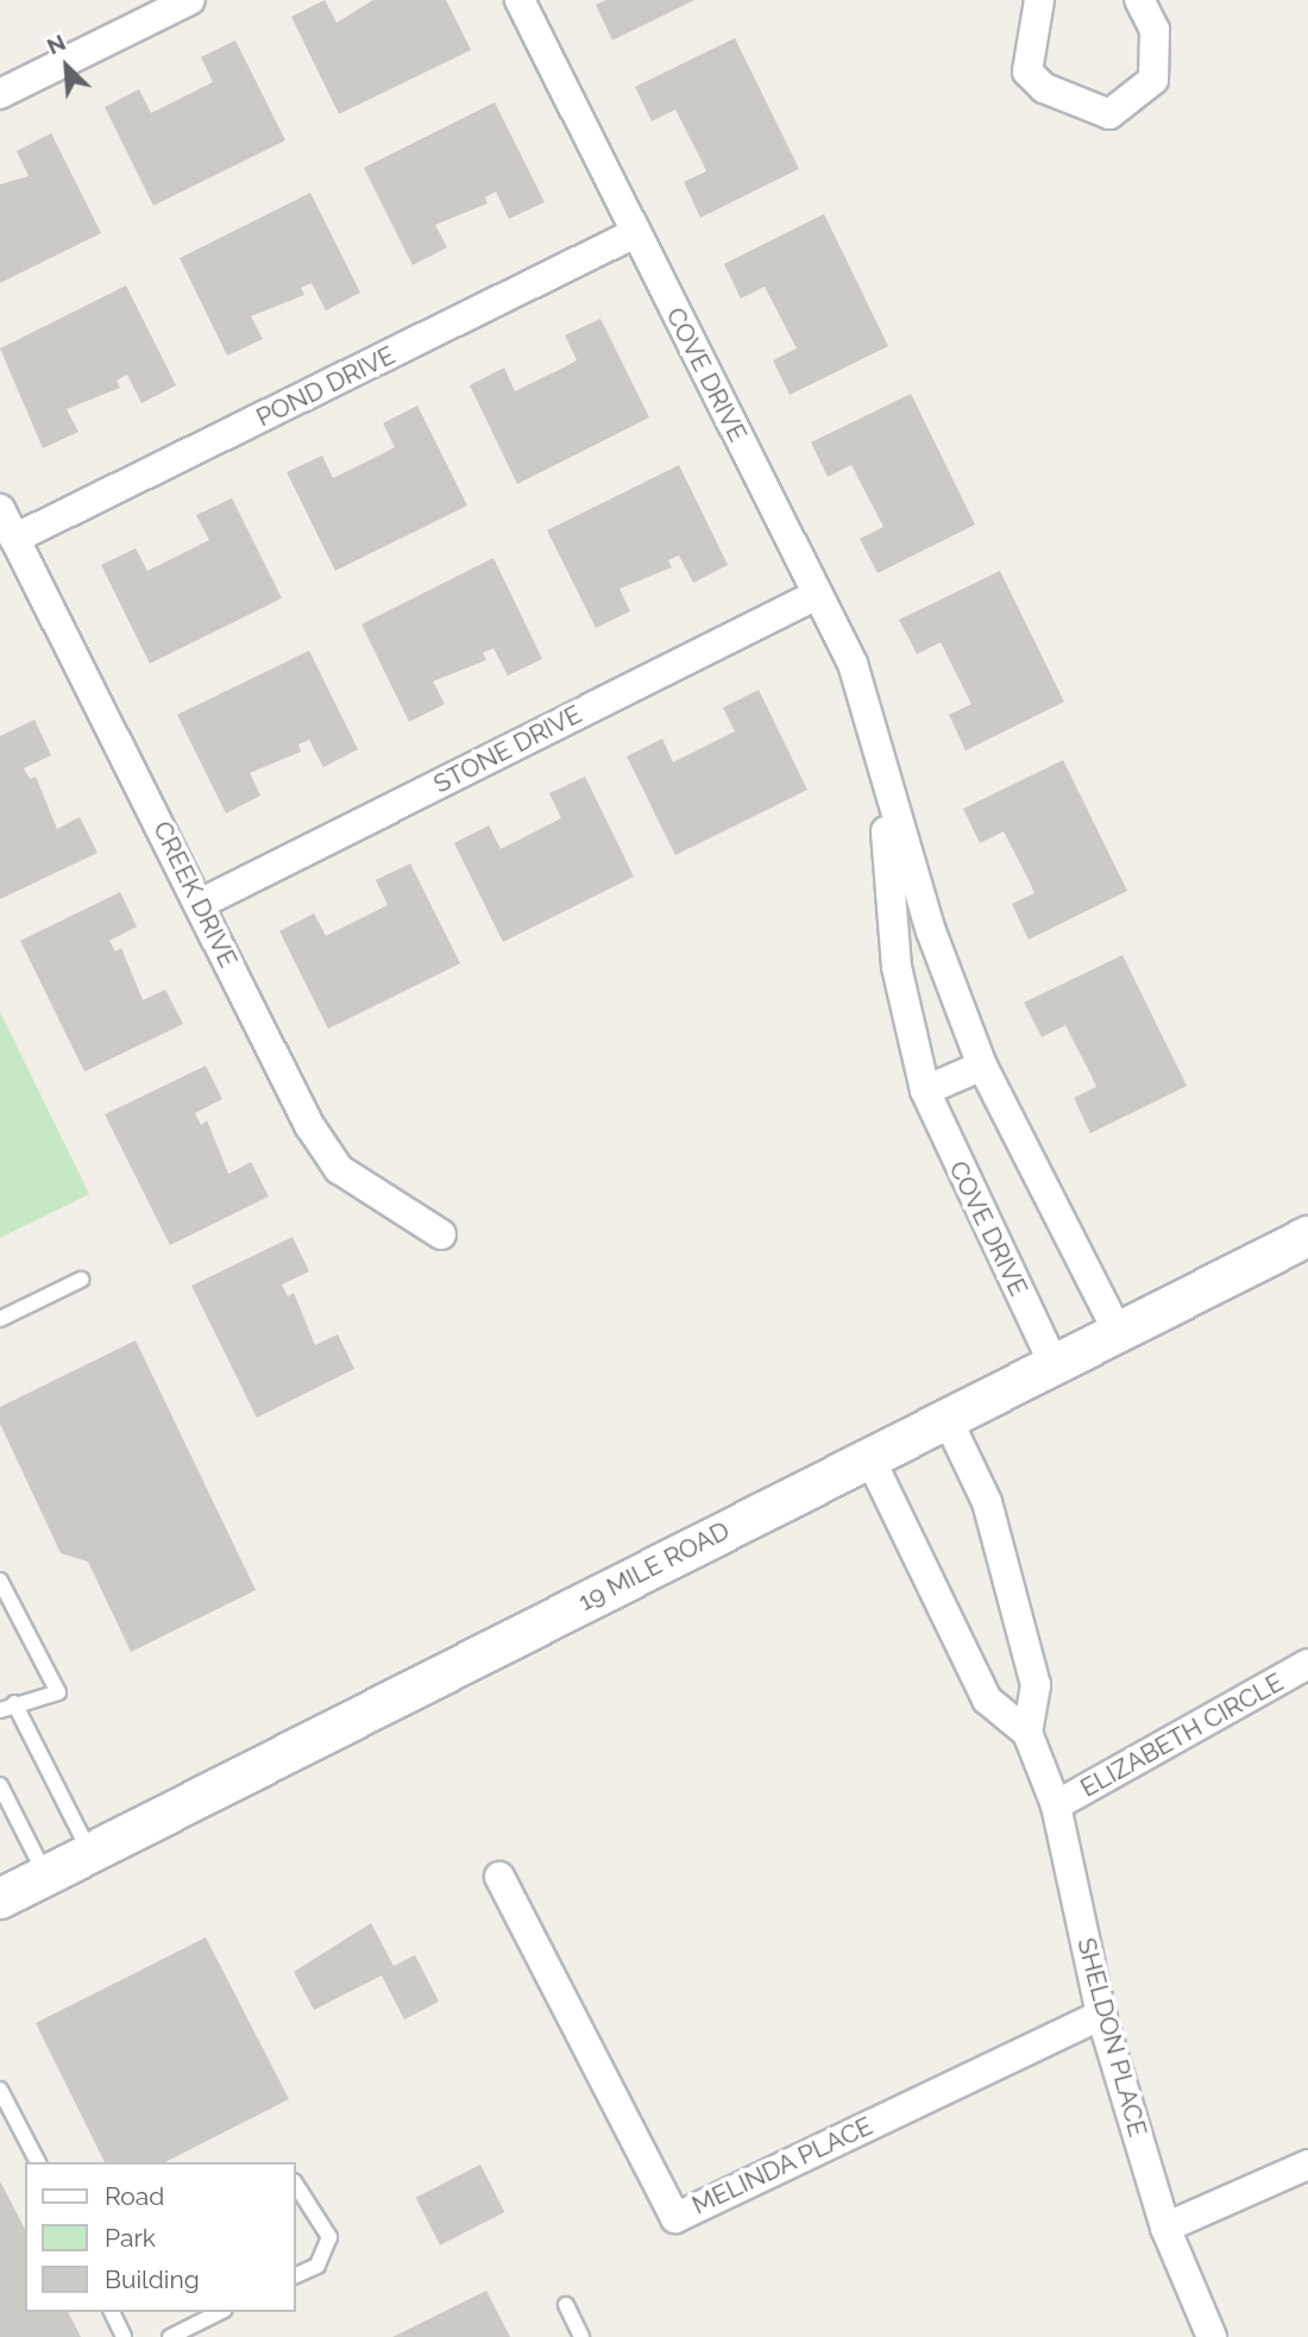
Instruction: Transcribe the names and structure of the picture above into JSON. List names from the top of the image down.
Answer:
{
  "streets": {
    "street": [
      "COVE DRIVE",
      "POND DRIVE",
      "STONE DRIVE",
      "CREEK DRIVE",
      "19 MILE ROAD",
      "ELIZABETH CIRCLE",
      "SHELDON PLACE",
      "MELINDA PLACE"
    ]
  },
  "crossings": [
    ["COVE DRIVE", "POND DRIVE"],
    ["COVE DRIVE", "STONE DRIVE"],
    ["COVE DRIVE", "19 MILE ROAD"],
    ["POND DRIVE", "CREEK DRIVE"],
    ["STONE DRIVE", "CREEK DRIVE"],
    ["19 MILE ROAD", "SHELDON PLACE"],
    ["ELIZABETH CIRCLE", "SHELDON PLACE"],
    ["SHELDON PLACE", "MELINDA PLACE"]
  ],
  "legend": ["Road", "Park", "Building"],
  "north": "top left"
}
